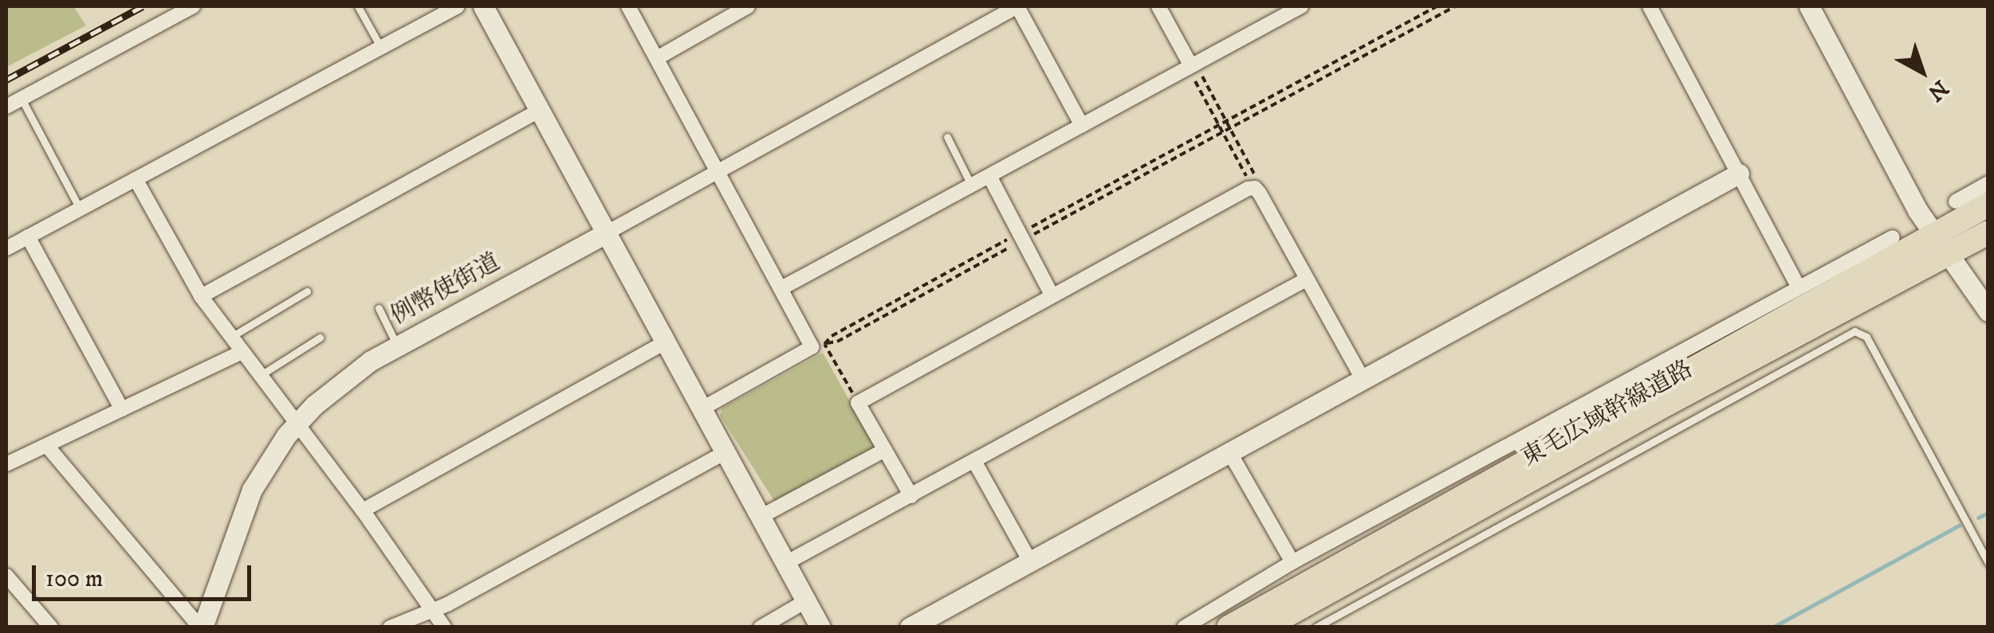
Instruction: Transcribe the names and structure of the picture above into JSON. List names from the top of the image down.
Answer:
{
  "streets": {
    "highway": ["東毛広域幹線道路"],
    "street": ["例幣使街道"]
  },
  "scale_bar": "100 m",
  "north": "bottom right"
}
